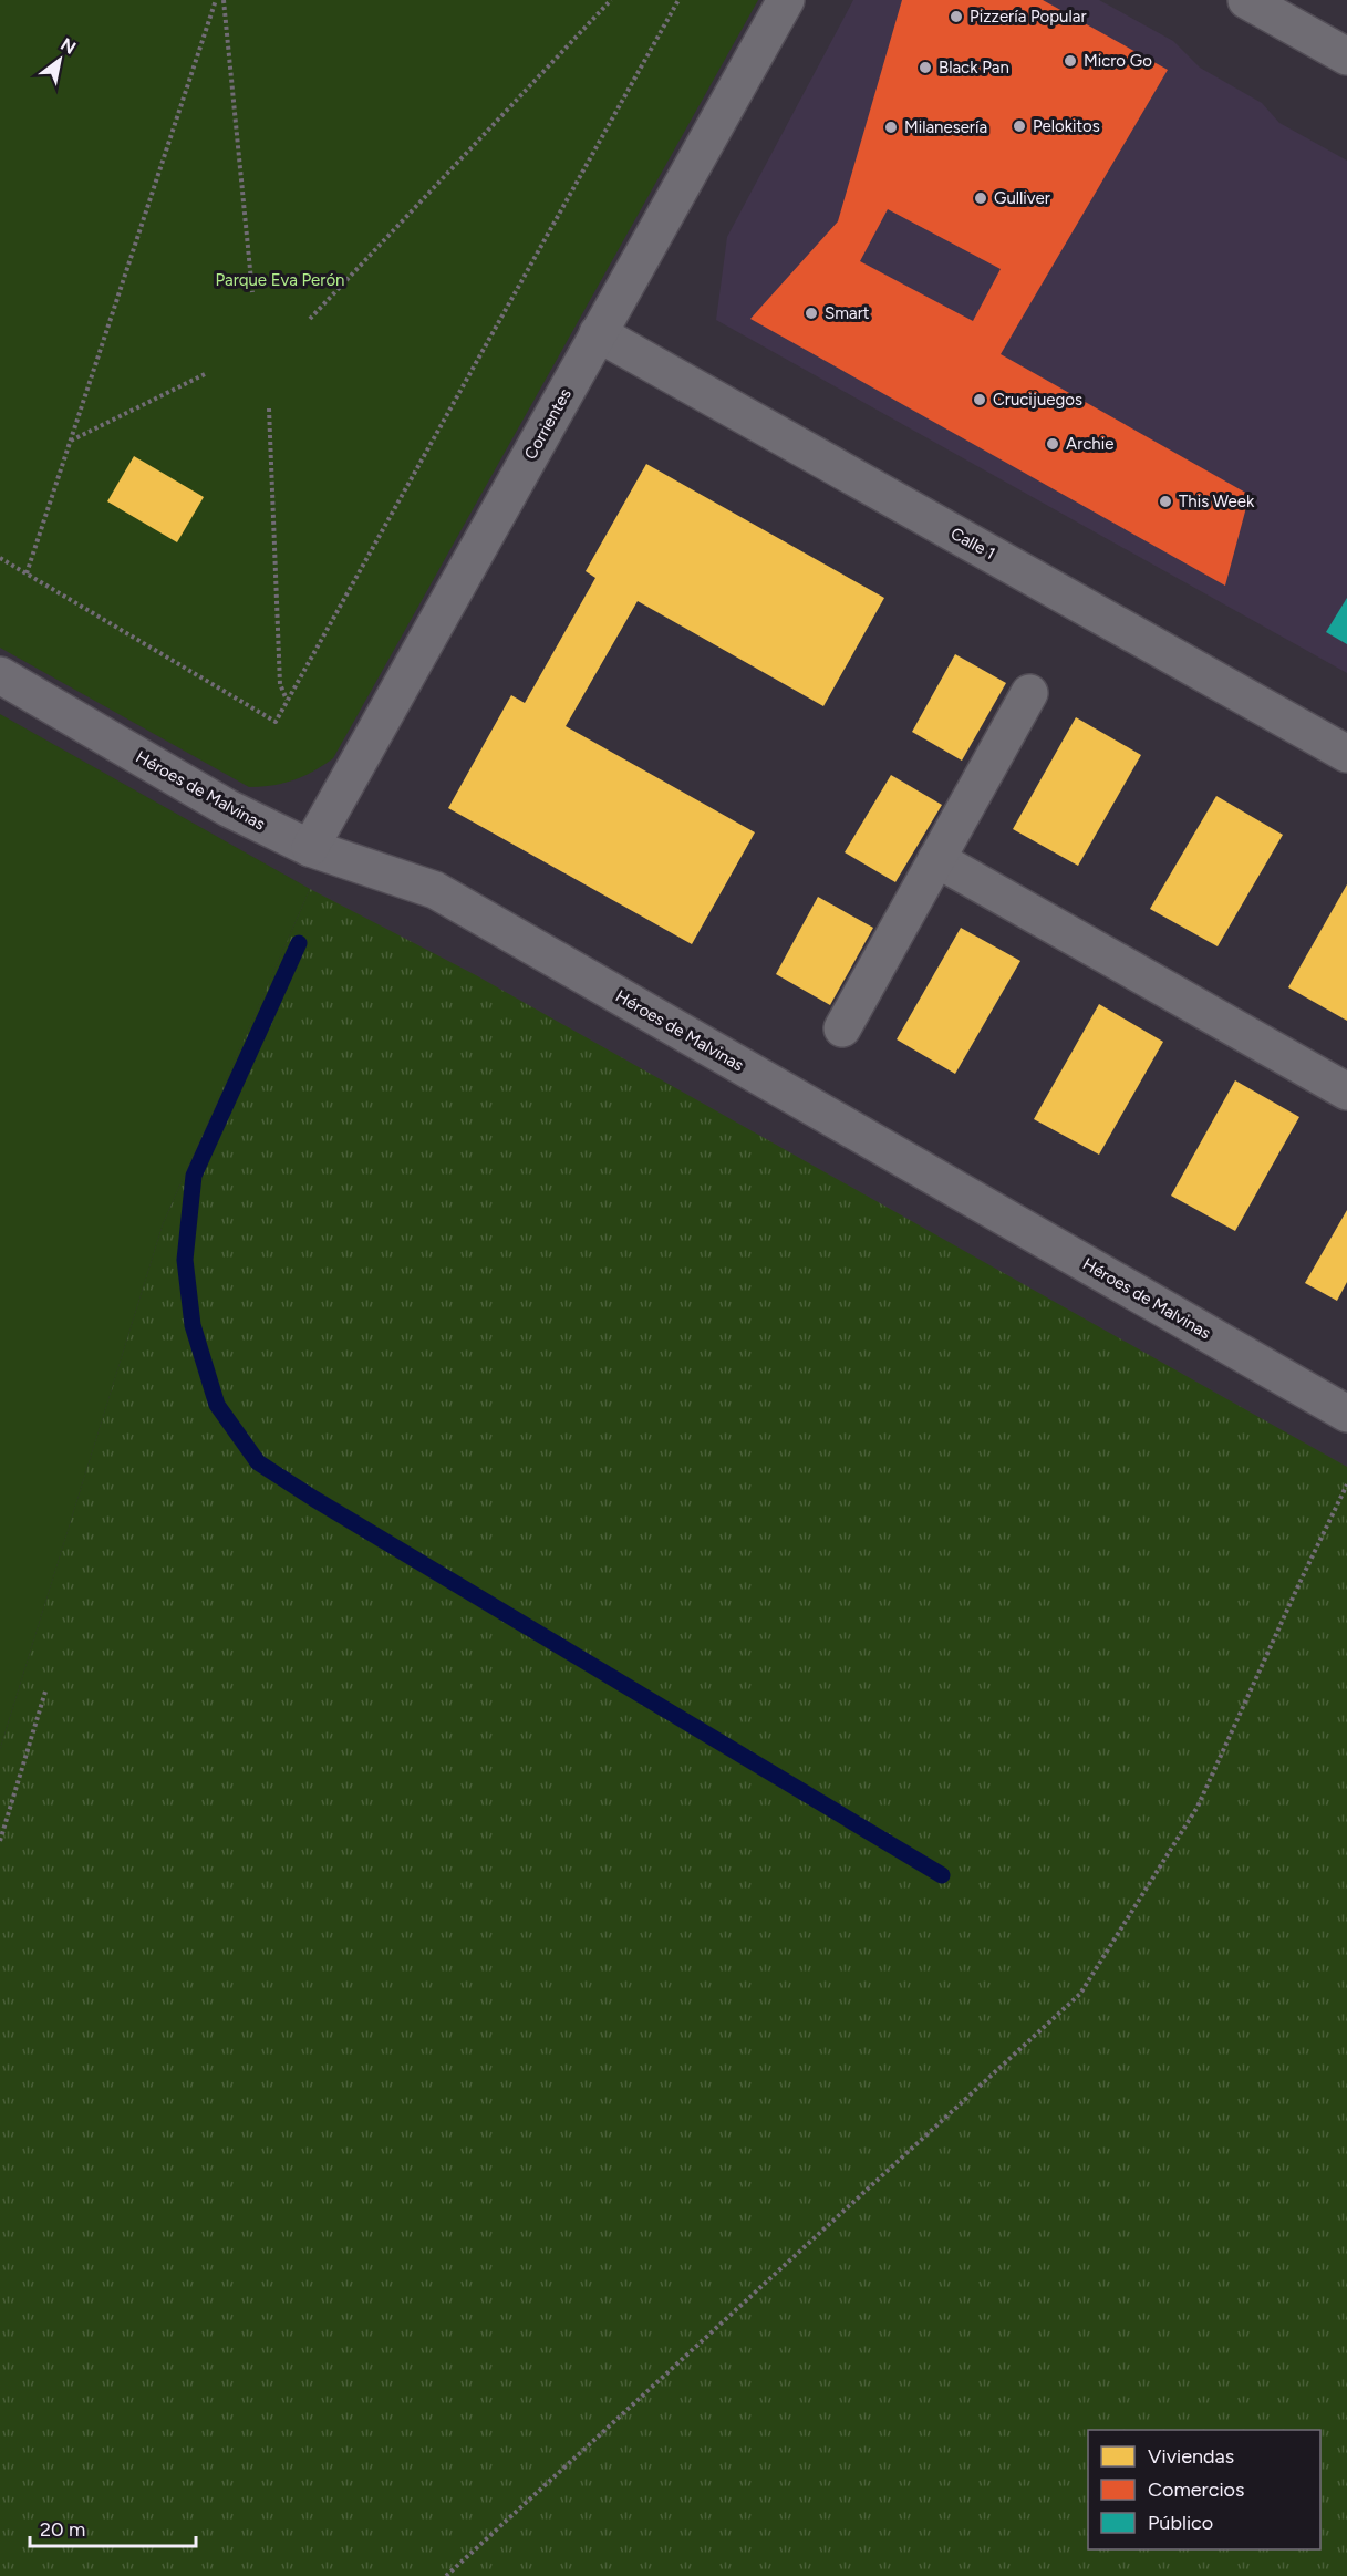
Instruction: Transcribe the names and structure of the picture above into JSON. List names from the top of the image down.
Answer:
{
  "streets": {
    "street": ["Corrientes", "Calle 1", "Héroes de Malvinas"]
  },
  "crossings": [
    ["Corrientes", "Calle 1"],
    ["Corrientes", "Héroes de Malvinas"]
  ],
  "parks": ["Parque Eva Perón"],
  "places": [
    "Pizzería Popular",
    "Micro Go",
    "Black Pan",
    "Pelokitos",
    "Milanesería",
    "Gulliver",
    "Smart",
    "Crucijuegos",
    "Archie",
    "This Week"
  ],
  "legend": ["Viviendas", "Comercios", "Público"],
  "scale_bar": "20 m",
  "north": "top right"
}
